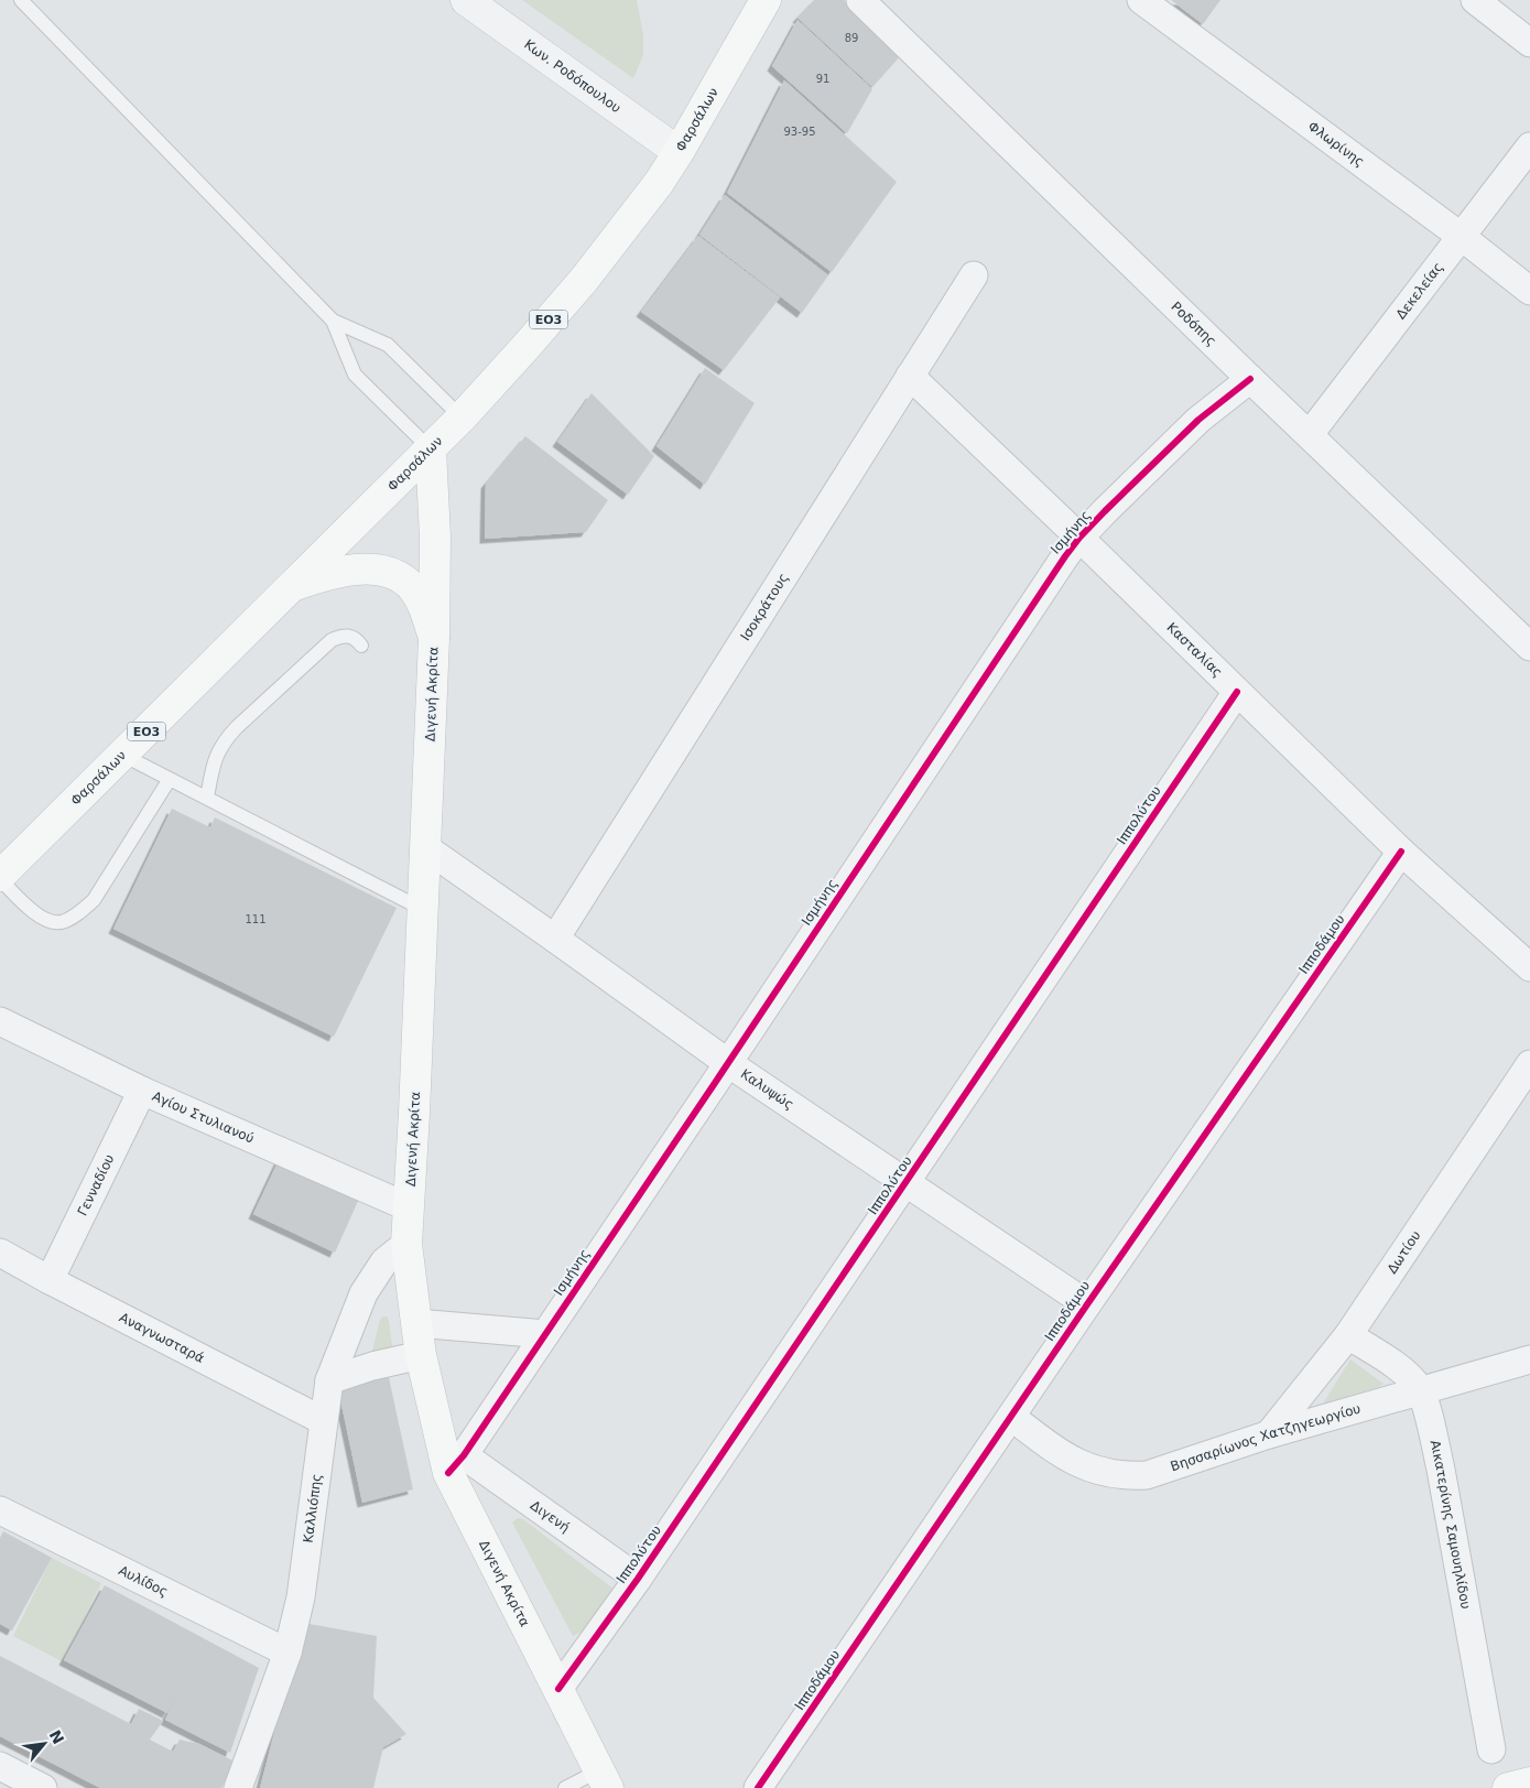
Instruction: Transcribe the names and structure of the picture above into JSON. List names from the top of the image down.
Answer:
{
  "streets": {
    "main road": ["Φαρσάλων", "ΕΟ3", "Διγενή Ακρίτα"],
    "street": [
      "Κων. Ροδόπουλου",
      "Φλωρίνης",
      "Δεκελείας",
      "Ροδόπης",
      "Ισμήνης",
      "Ισοκράτους",
      "Κασταλίας",
      "Ιππολύτου",
      "Ιπποδάμου",
      "Καλυψώς",
      "Αγίου Στυλιανού",
      "Γενναδίου",
      "Δωτίου",
      "Αναγνωσταρά",
      "Βησσαρίωνος Χατζηγεωργίου",
      "Καλλιόπης",
      "Διγενή",
      "Αικατερίνης Σαμουηλίδου",
      "Αυλίδος"
    ]
  },
  "crossings": [
    ["Κων. Ροδόπουλου", "Φαρσάλων"],
    ["Φαρσάλων", "Διγενή Ακρίτα"],
    ["Φλωρίνης", "Δεκελείας"],
    ["Δεκελείας", "Ροδόπης"],
    ["Ροδόπης", "Ισμήνης"],
    ["Ισμήνης", "Κασταλίας"],
    ["Ισμήνης", "Διγενή Ακρίτα"],
    ["Ισμήνης", "Καλυψώς"],
    ["Ισμήνης", "Διγενή"],
    ["Ισοκράτους", "Κασταλίας"],
    ["Ισοκράτους", "Καλυψώς"],
    ["Κασταλίας", "Ιππολύτου"],
    ["Κασταλίας", "Ιπποδάμου"],
    ["Διγενή Ακρίτα", "Ιππολύτου"],
    ["Διγενή Ακρίτα", "Καλυψώς"],
    ["Διγενή Ακρίτα", "Αγίου Στυλιανού"],
    ["Διγενή Ακρίτα", "Καλλιόπης"],
    ["Διγενή Ακρίτα", "Διγενή"],
    ["Ιππολύτου", "Καλυψώς"],
    ["Ιππολύτου", "Διγενή"],
    ["Ιπποδάμου", "Καλυψώς"],
    ["Ιπποδάμου", "Βησσαρίωνος Χατζηγεωργίου"],
    ["Αγίου Στυλιανού", "Γενναδίου"],
    ["Γενναδίου", "Αναγνωσταρά"],
    ["Δωτίου", "Βησσαρίωνος Χατζηγεωργίου"],
    ["Δωτίου", "Αικατερίνης Σαμουηλίδου"],
    ["Αναγνωσταρά", "Καλλιόπης"],
    ["Βησσαρίωνος Χατζηγεωργίου", "Αικατερίνης Σαμουηλίδου"],
    ["Καλλιόπης", "Αυλίδος"]
  ],
  "house_numbers": [
    "89",
    "91",
    "93-95",
    "111"
  ],
  "north": "top right"
}
